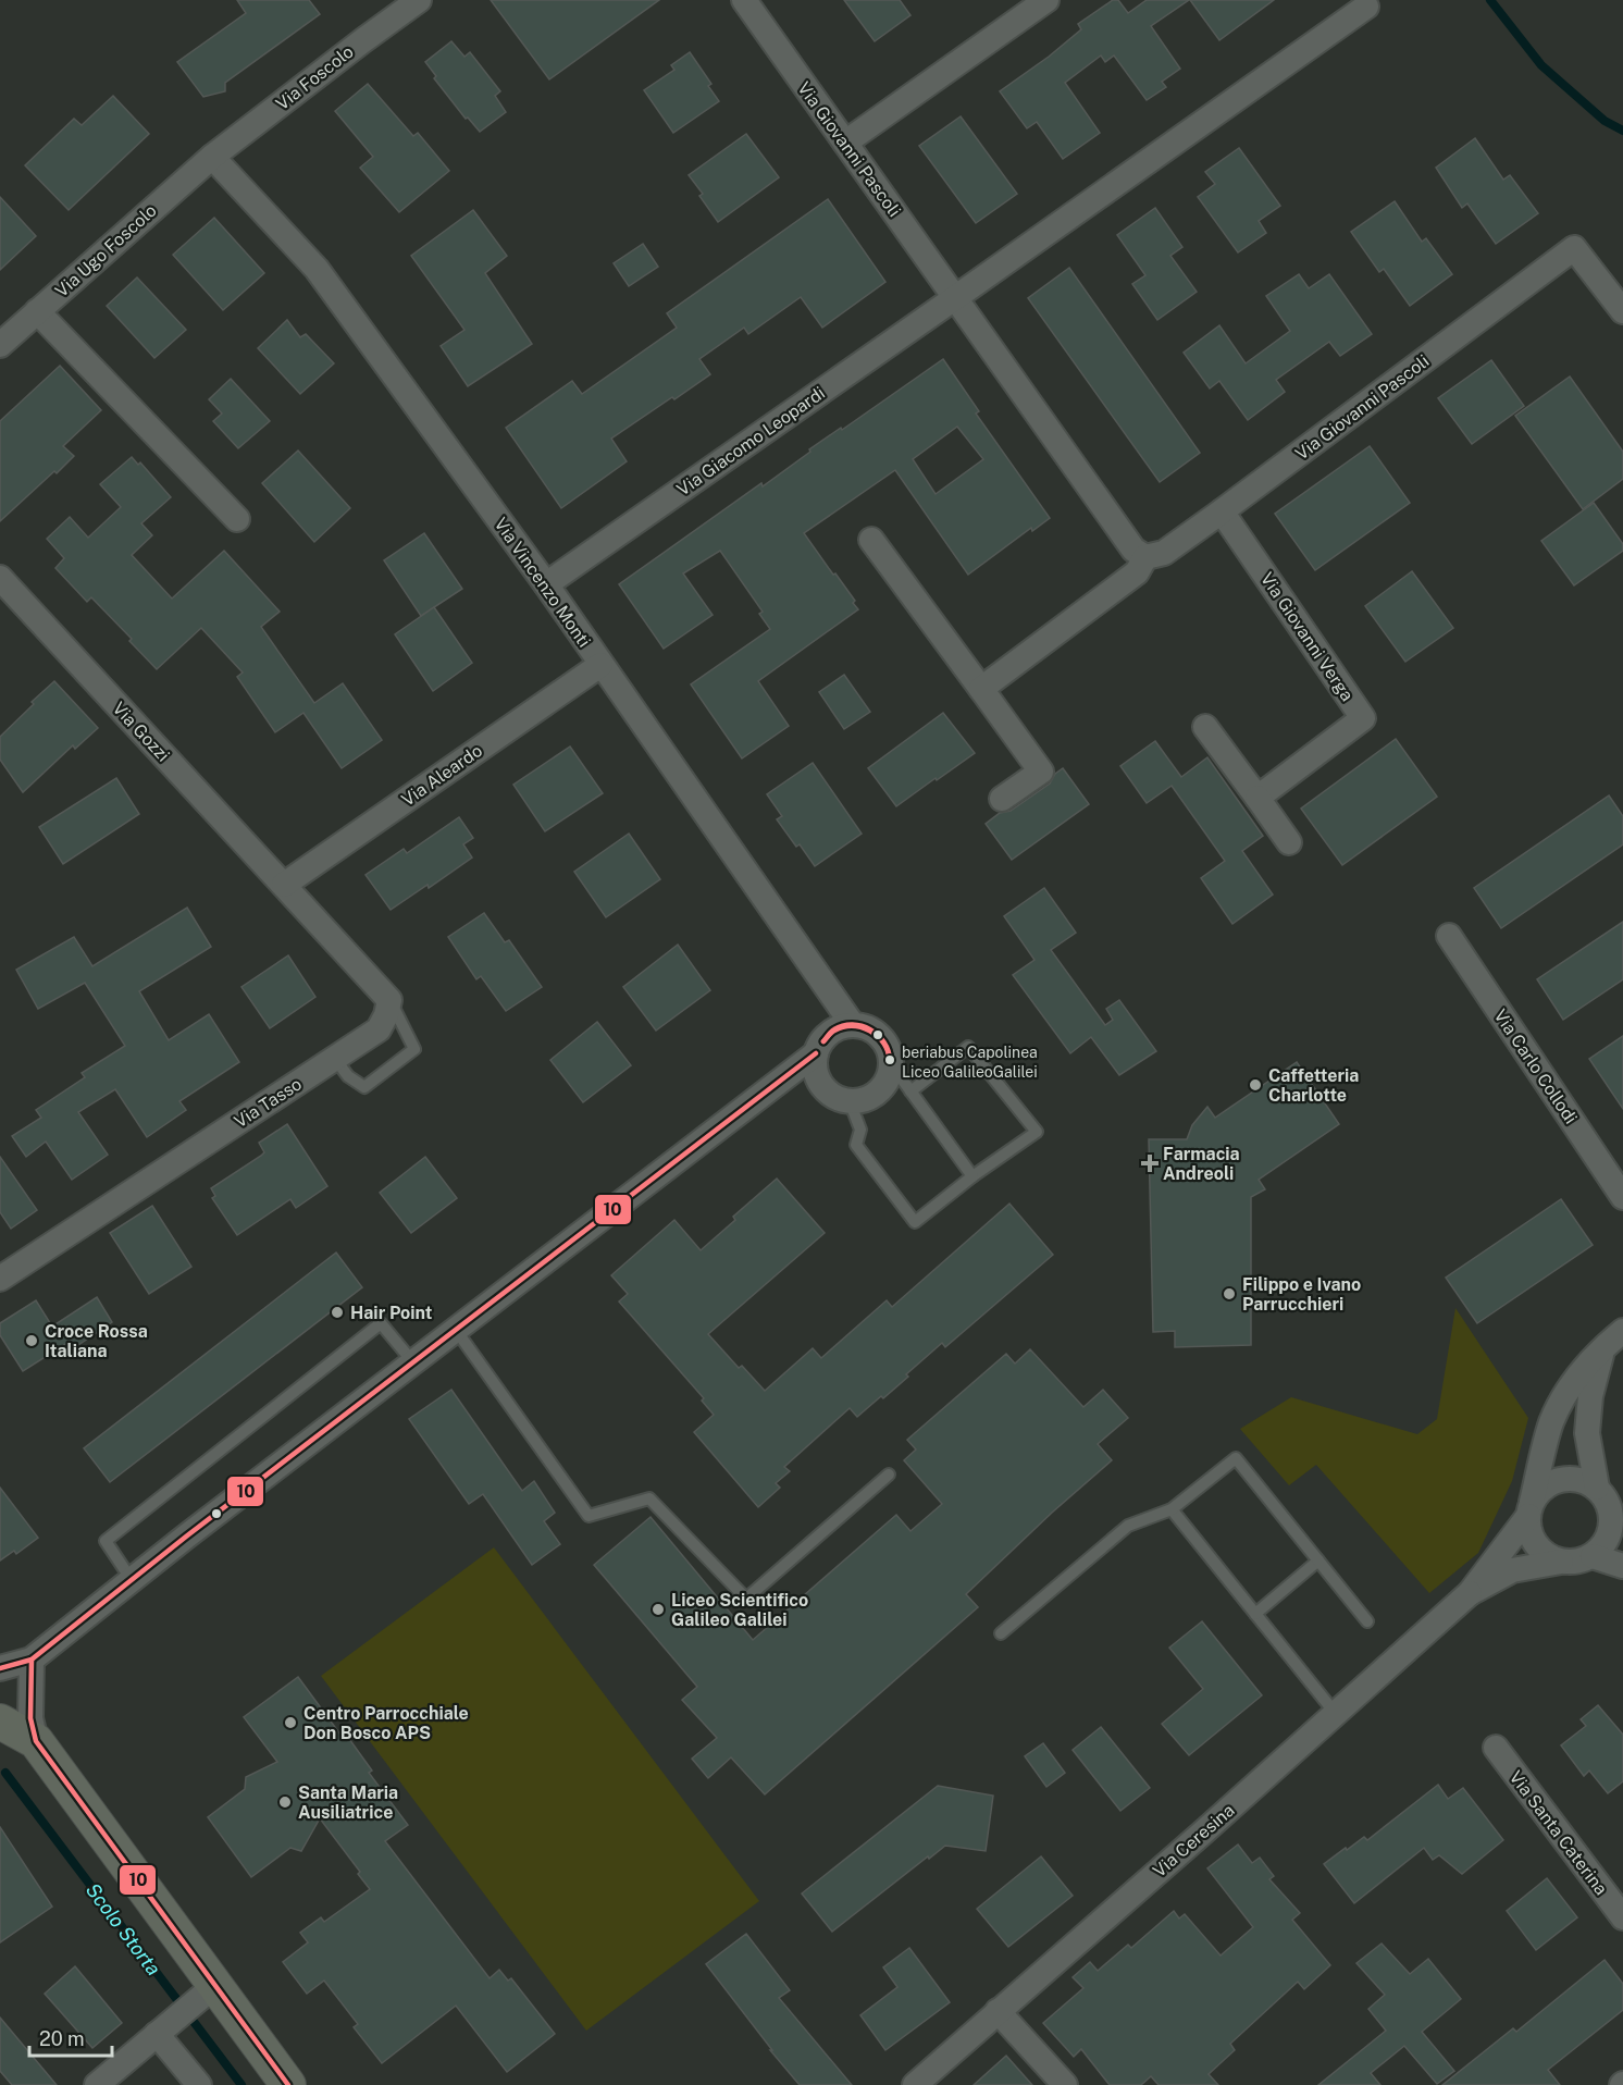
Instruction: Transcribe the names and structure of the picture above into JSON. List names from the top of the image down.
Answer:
{
  "streets": {
    "street": [
      "Via Foscolo",
      "Via Giovanni Pascoli",
      "Via Ugo Foscolo",
      "Via Giacomo Leopardi",
      "Via Vincenzo Monti",
      "Via Giovanni Verga",
      "Via Gozzi",
      "Via Aleardo",
      "Via Carlo Collodi",
      "Via Tasso",
      "Via Santa Caterina",
      "Via Ceresina"
    ]
  },
  "crossings": [
    ["Via Foscolo", "Via Ugo Foscolo"],
    ["Via Foscolo", "Via Vincenzo Monti"],
    ["Via Giovanni Pascoli", "Via Giacomo Leopardi"],
    ["Via Giovanni Pascoli", "Via Giovanni Verga"],
    ["Via Ugo Foscolo", "Via Vincenzo Monti"],
    ["Via Giacomo Leopardi", "Via Vincenzo Monti"],
    ["Via Vincenzo Monti", "Via Aleardo"],
    ["Via Gozzi", "Via Aleardo"]
  ],
  "water": ["Scolo Storta"],
  "places": {
    "other": [
      "beriabus Capolinea Liceo GalileoGalilei",
      "Caffetteria Charlotte",
      "Filippo e Ivano Parrucchieri",
      "Hair Point",
      "Croce Rossa Italiana",
      "Liceo Scientifico Galileo Galilei",
      "Centro Parrocchiale Don Bosco APS",
      "Santa Maria Ausiliatrice"
    ],
    "health": ["Farmacia Andreoli"]
  },
  "lines": ["transit line 10"],
  "scale_bar": "20 m"
}
